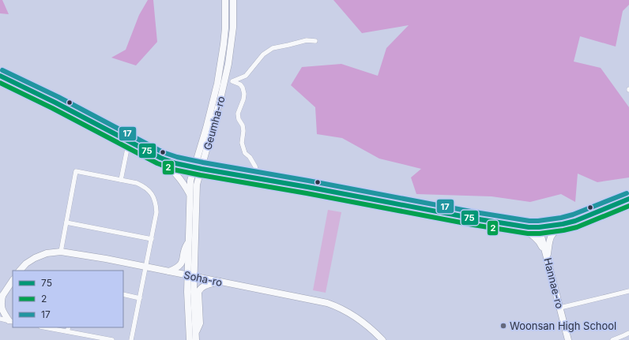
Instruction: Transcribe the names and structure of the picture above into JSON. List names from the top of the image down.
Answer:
{
  "streets": {
    "main road": ["Geumha-ro", "Soha-ro", "Hannae-ro"]
  },
  "crossings": [
    ["Geumha-ro", "Soha-ro"]
  ],
  "places": ["Woonsan High School"],
  "lines": ["transit line 17", "transit line 75", "transit line 2"],
  "legend": ["75", "2", "17"]
}
